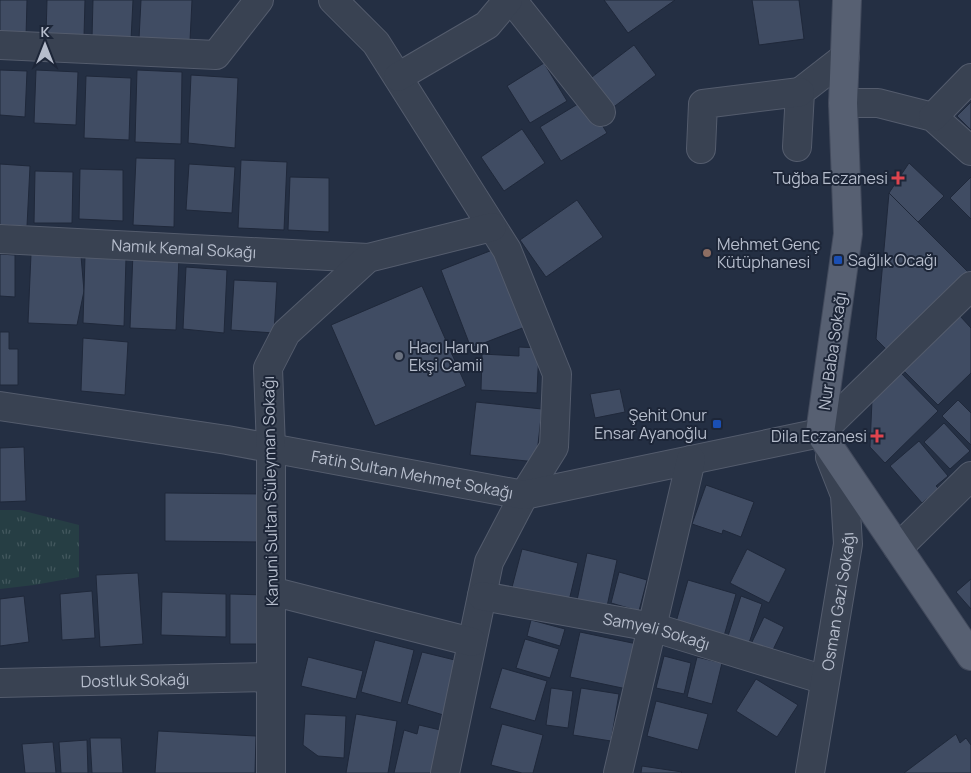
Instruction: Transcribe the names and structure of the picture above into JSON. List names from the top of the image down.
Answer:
{
  "streets": {
    "main road": ["Nur Baba Sokağı"],
    "street": [
      "Namık Kemal Sokağı",
      "Fatih Sultan Mehmet Sokağı",
      "Kanuni Sultan Süleyman Sokağı",
      "Osman Gazi Sokağı",
      "Samyeli Sokağı",
      "Dostluk Sokağı"
    ]
  },
  "crossings": [
    ["Namık Kemal Sokağı", "Kanuni Sultan Süleyman Sokağı"],
    ["Nur Baba Sokağı", "Fatih Sultan Mehmet Sokağı"],
    ["Nur Baba Sokağı", "Osman Gazi Sokağı"],
    ["Fatih Sultan Mehmet Sokağı", "Kanuni Sultan Süleyman Sokağı"],
    ["Fatih Sultan Mehmet Sokağı", "Osman Gazi Sokağı"],
    ["Kanuni Sultan Süleyman Sokağı", "Dostluk Sokağı"],
    ["Osman Gazi Sokağı", "Samyeli Sokağı"]
  ],
  "places": {
    "health": ["Tuğba Eczanesi", "Dila Eczanesi"],
    "other": ["Mehmet Genç Kütüphanesi", "Hacı Harun Ekşi Camii"],
    "transit": ["Sağlık Ocağı", "Şehit Onur Ensar Ayanoğlu"]
  },
  "north": "top"
}
